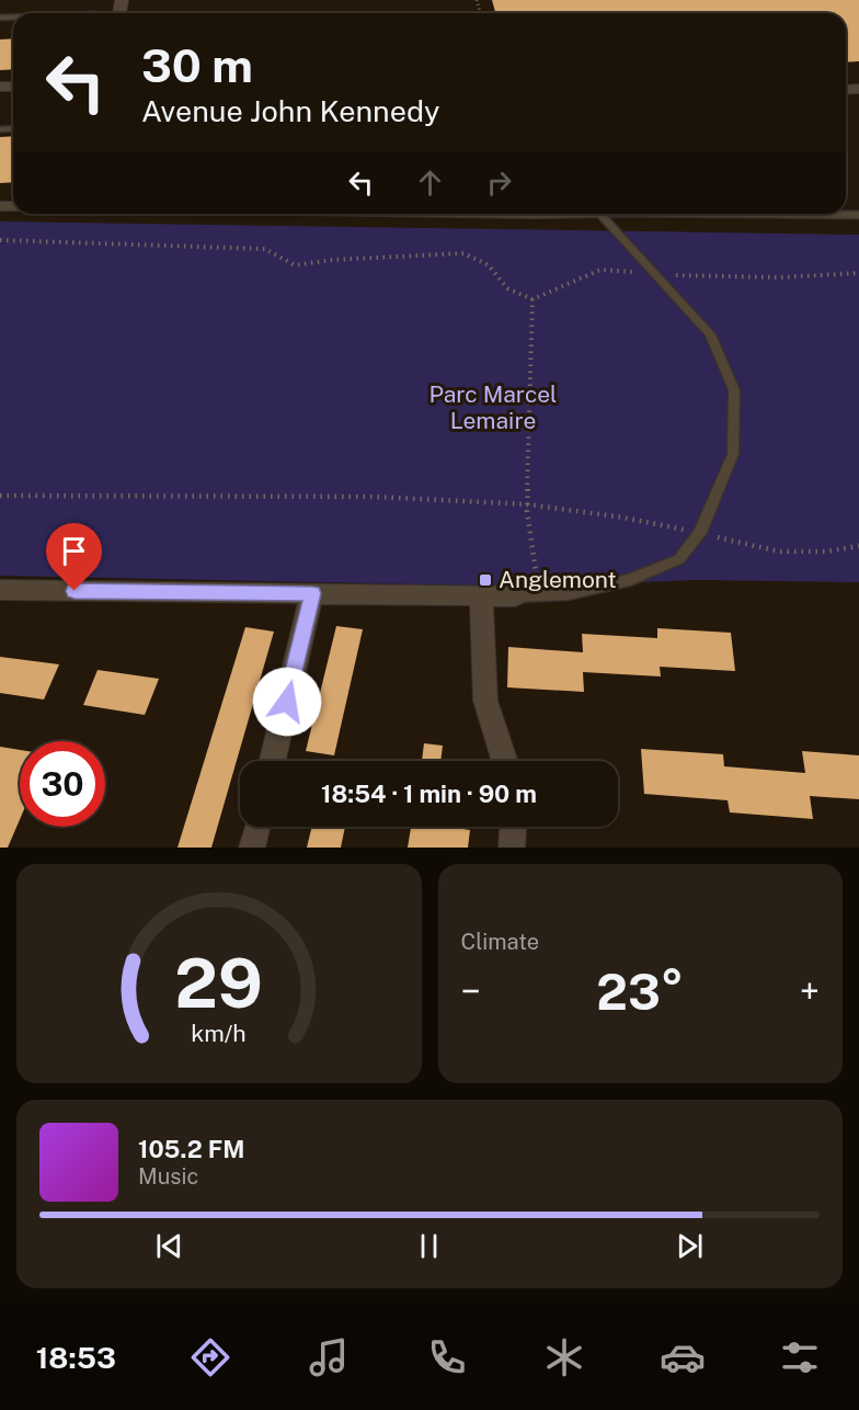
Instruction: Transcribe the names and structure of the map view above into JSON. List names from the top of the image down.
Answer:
{
  "parks": ["Parc Marcel Lemaire"],
  "places": {
    "transit": ["Anglemont"]
  },
  "page": {
    "turn": ["30 m", "Avenue John Kennedy"],
    "limit": "30",
    "trip": "18:54 · 1 min · 90 m",
    "tile": "Climate",
    "heat": ["−", "23°", "+"],
    "song": ["105.2 FM", "Music"],
    "tabs": "18:53",
    "gauge": ["29", "km/h"]
  }
}
